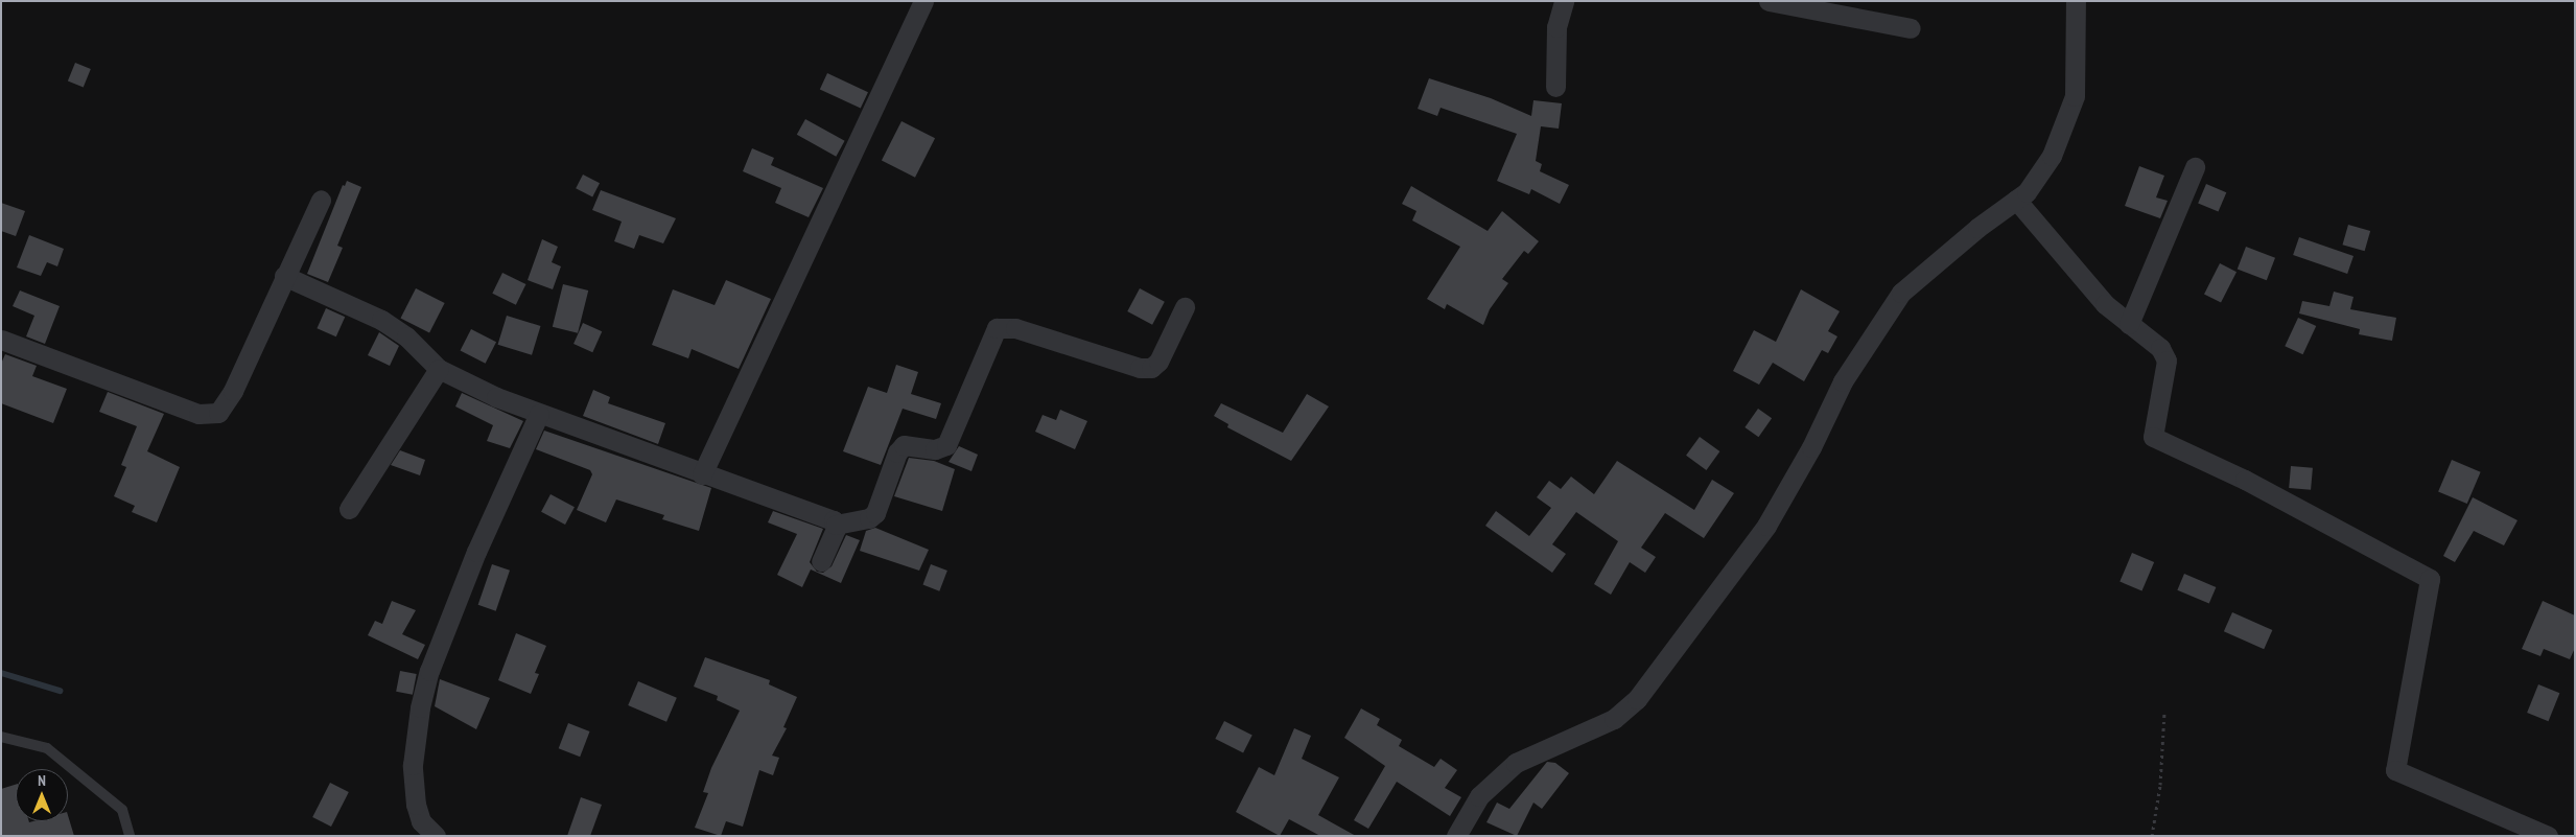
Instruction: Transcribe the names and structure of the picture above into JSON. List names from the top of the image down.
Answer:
{
  "north": "top"
}
